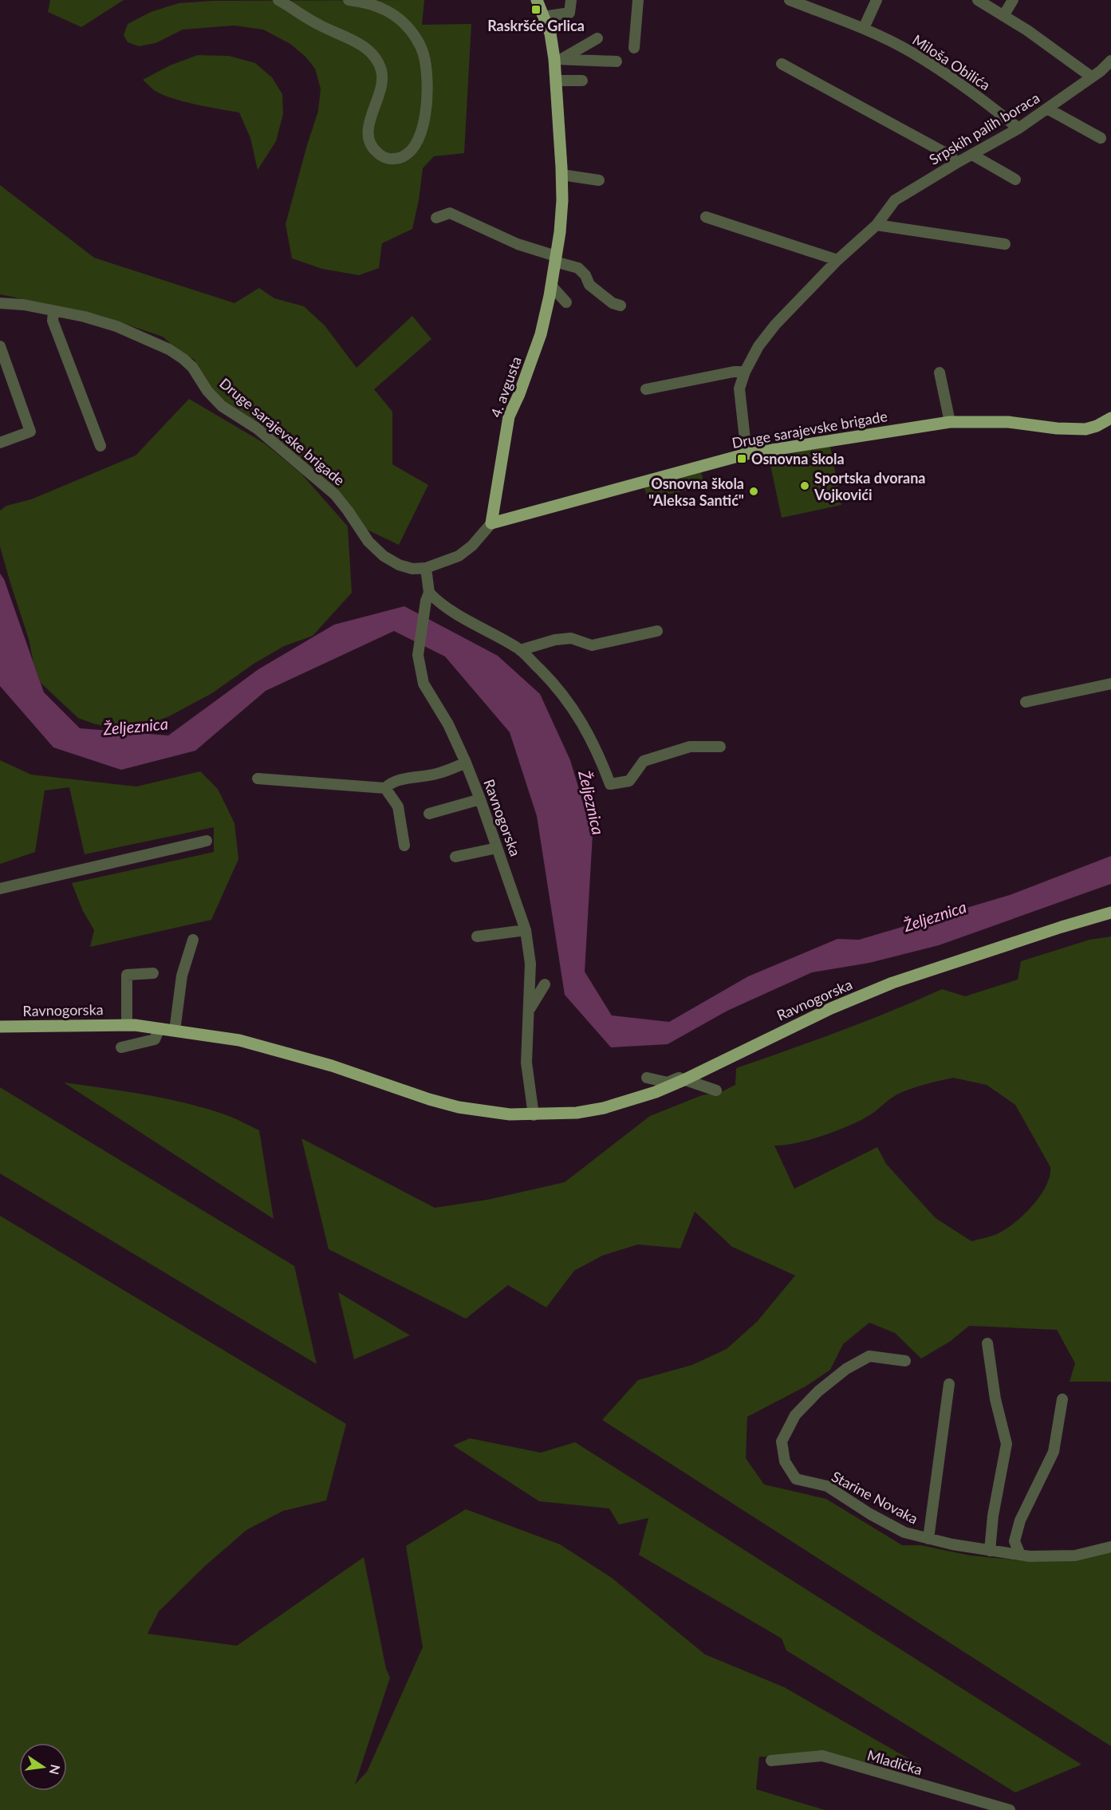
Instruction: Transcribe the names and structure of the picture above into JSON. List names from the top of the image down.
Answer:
{
  "streets": {
    "main road": ["4. avgusta", "Druge sarajevske brigade", "Ravnogorska"],
    "street": [
      "Miloša Obilića",
      "Srpskih palih boraca",
      "Starine Novaka",
      "Mladička"
    ]
  },
  "crossings": [
    ["Miloša Obilića", "Srpskih palih boraca"],
    ["Srpskih palih boraca", "Druge sarajevske brigade"],
    ["4. avgusta", "Druge sarajevske brigade"],
    ["Druge sarajevske brigade", "Ravnogorska"]
  ],
  "water": ["Željeznica"],
  "places": {
    "transit": ["Raskršće Grlica", "Osnovna škola"],
    "other": ["Sportska dvorana Vojkovići", "Osnovna škola \"Aleksa Santić\""]
  },
  "north": "right"
}
